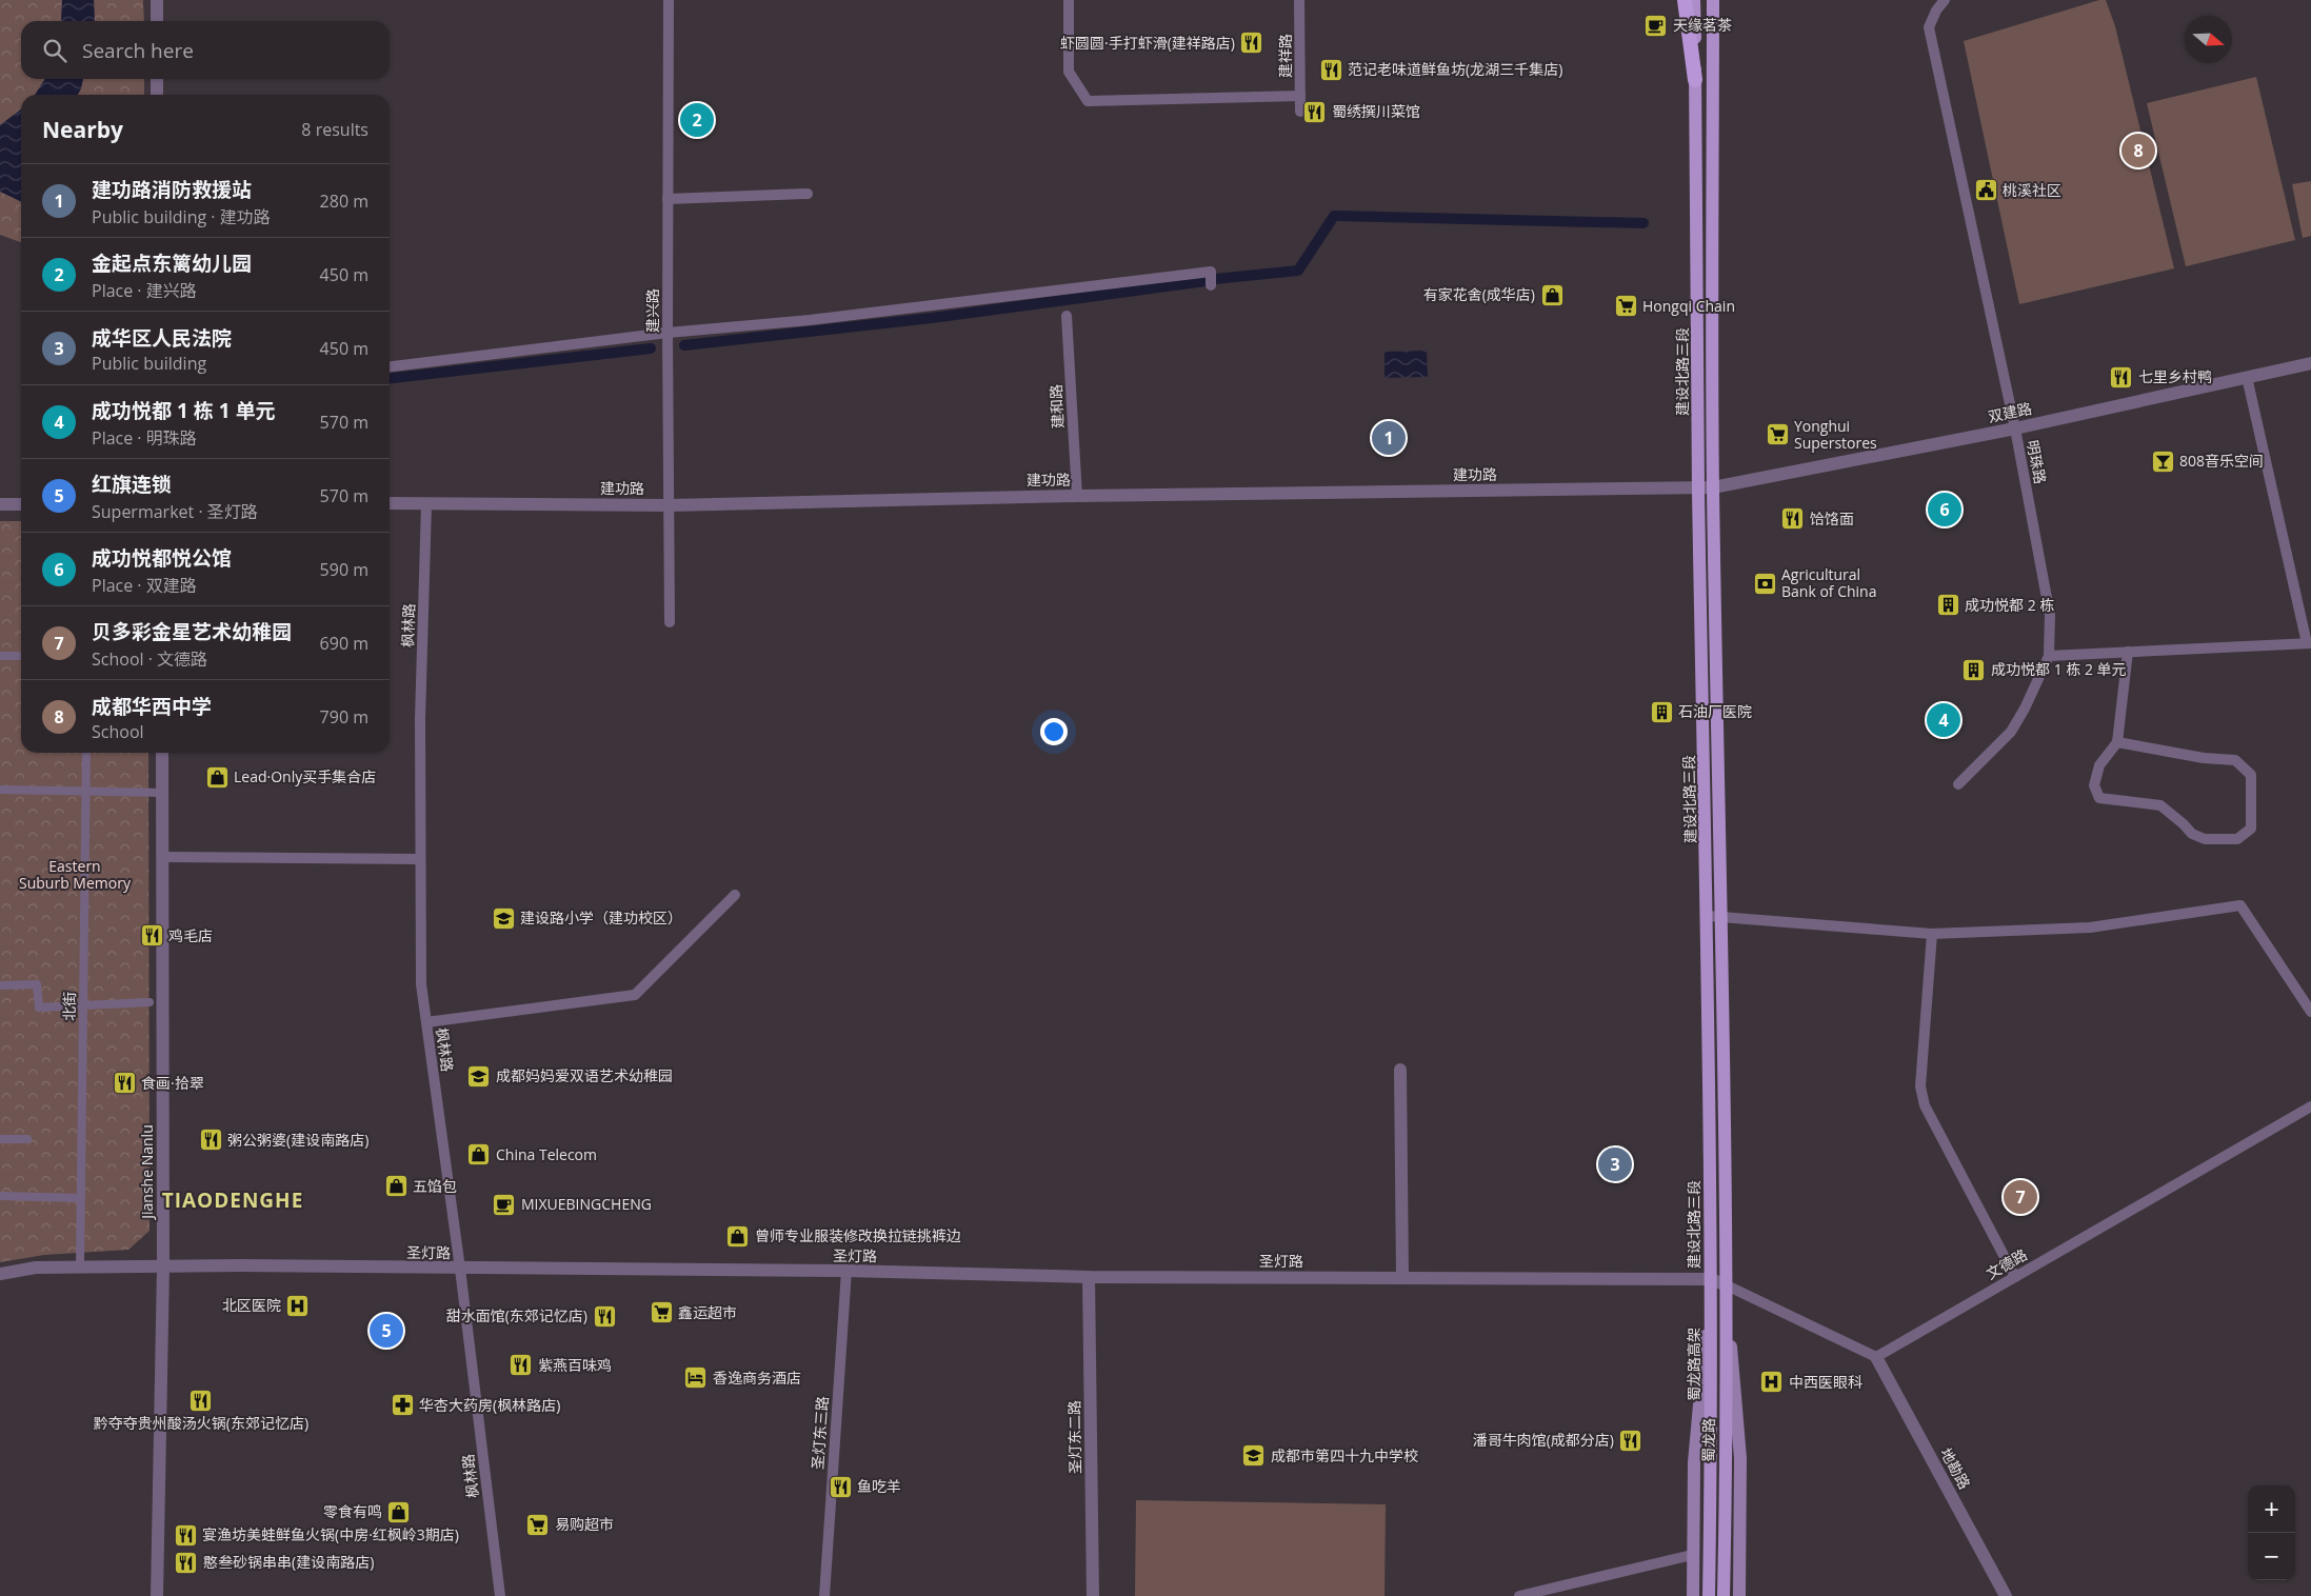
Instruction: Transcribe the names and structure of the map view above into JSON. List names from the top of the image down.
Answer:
{
  "streets": {
    "main road": ["建设北路三段", "蜀龙路高架", "蜀龙路"],
    "street": [
      "建祥路",
      "建兴路",
      "建和路",
      "双建路",
      "明珠路",
      "建功路",
      "枫林路",
      "北街",
      "Jianshe Nanlu",
      "圣灯路",
      "文德路",
      "圣灯东三路",
      "圣灯东二路",
      "地勘路"
    ]
  },
  "crossings": [
    ["建兴路", "建功路"],
    ["建设北路三段", "双建路"],
    ["建设北路三段", "建功路"],
    ["建设北路三段", "圣灯路"],
    ["建设北路三段", "蜀龙路高架"],
    ["建设北路三段", "蜀龙路"],
    ["建和路", "建功路"],
    ["双建路", "明珠路"],
    ["双建路", "建功路"],
    ["建功路", "枫林路"],
    ["枫林路", "圣灯路"],
    ["北街", "圣灯路"],
    ["Jianshe Nanlu", "圣灯路"],
    ["圣灯路", "蜀龙路高架"],
    ["圣灯路", "圣灯东三路"],
    ["圣灯路", "圣灯东二路"],
    ["文德路", "地勘路"]
  ],
  "districts": ["TIAODENGHE"],
  "parks": ["Eastern Suburb Memory"],
  "places": {
    "cafe": ["天缘茗茶", "MIXUEBINGCHENG"],
    "restaurant": [
      "虾圆圆·手打虾滑(建祥路店)",
      "范记老味道鲜鱼坊(龙湖三千集店)",
      "蜀绣撰川菜馆",
      "七里乡村鸭",
      "饸饹面",
      "鸡毛店",
      "食画·拾翠",
      "粥公粥婆(建设南路店)",
      "甜水面馆(东郊记忆店)",
      "紫燕百味鸡",
      "黔夺夺贵州酸汤火锅(东郊记忆店)",
      "潘哥牛肉馆(成都分店)",
      "鱼吃羊",
      "宴渔坊美蛙鲜鱼火锅(中房·红枫岭3期店)",
      "憨叁砂锅串串(建设南路店)"
    ],
    "public building": ["桃溪社区"],
    "shop": [
      "有家花舍(成华店)",
      "Lead·Only买手集合店",
      "China Telecom",
      "五馅包",
      "曾师专业服装修改换拉链挑裤边",
      "零食有鸣"
    ],
    "supermarket": [
      "Hongqi Chain",
      "Yonghui Superstores",
      "鑫运超市",
      "易购超市"
    ],
    "bar": ["808音乐空间"],
    "bank": ["Agricultural Bank of China"],
    "building": ["成功悦都 2 栋", "成功悦都 1 栋 2 单元", "石油厂医院"],
    "school or university": ["建设路小学（建功校区）", "成都妈妈爱双语艺术幼稚园", "成都市第四十九中学校"],
    "hospital": ["北区医院", "中西医眼科"],
    "hotel": ["香逸商务酒店"],
    "pharmacy": ["华杏大药房(枫林路店)"]
  },
  "north": "right",
  "page": {
    "search": "Search here",
    "heading": ["Nearby", "8 results"],
    "pins": [
      "2",
      "8",
      "1",
      "6",
      "4",
      "3",
      "7",
      "5"
    ],
    "list": [
      {
        "mark": "1",
        "name": "建功路消防救援站",
        "note": "Public building · 建功路",
        "value": "280 m"
      },
      {
        "mark": "2",
        "name": "金起点东篱幼儿园",
        "note": "Place · 建兴路",
        "value": "450 m"
      },
      {
        "mark": "3",
        "name": "成华区人民法院",
        "note": "Public building",
        "value": "450 m"
      },
      {
        "mark": "4",
        "name": "成功悦都 1 栋 1 单元",
        "note": "Place · 明珠路",
        "value": "570 m"
      },
      {
        "mark": "5",
        "name": "红旗连锁",
        "note": "Supermarket · 圣灯路",
        "value": "570 m"
      },
      {
        "mark": "6",
        "name": "成功悦都悦公馆",
        "note": "Place · 双建路",
        "value": "590 m"
      },
      {
        "mark": "7",
        "name": "贝多彩金星艺术幼稚园",
        "note": "School · 文德路",
        "value": "690 m"
      },
      {
        "mark": "8",
        "name": "成都华西中学",
        "note": "School",
        "value": "790 m"
      }
    ],
    "map_buttons": ["+", "−"]
  }
}
